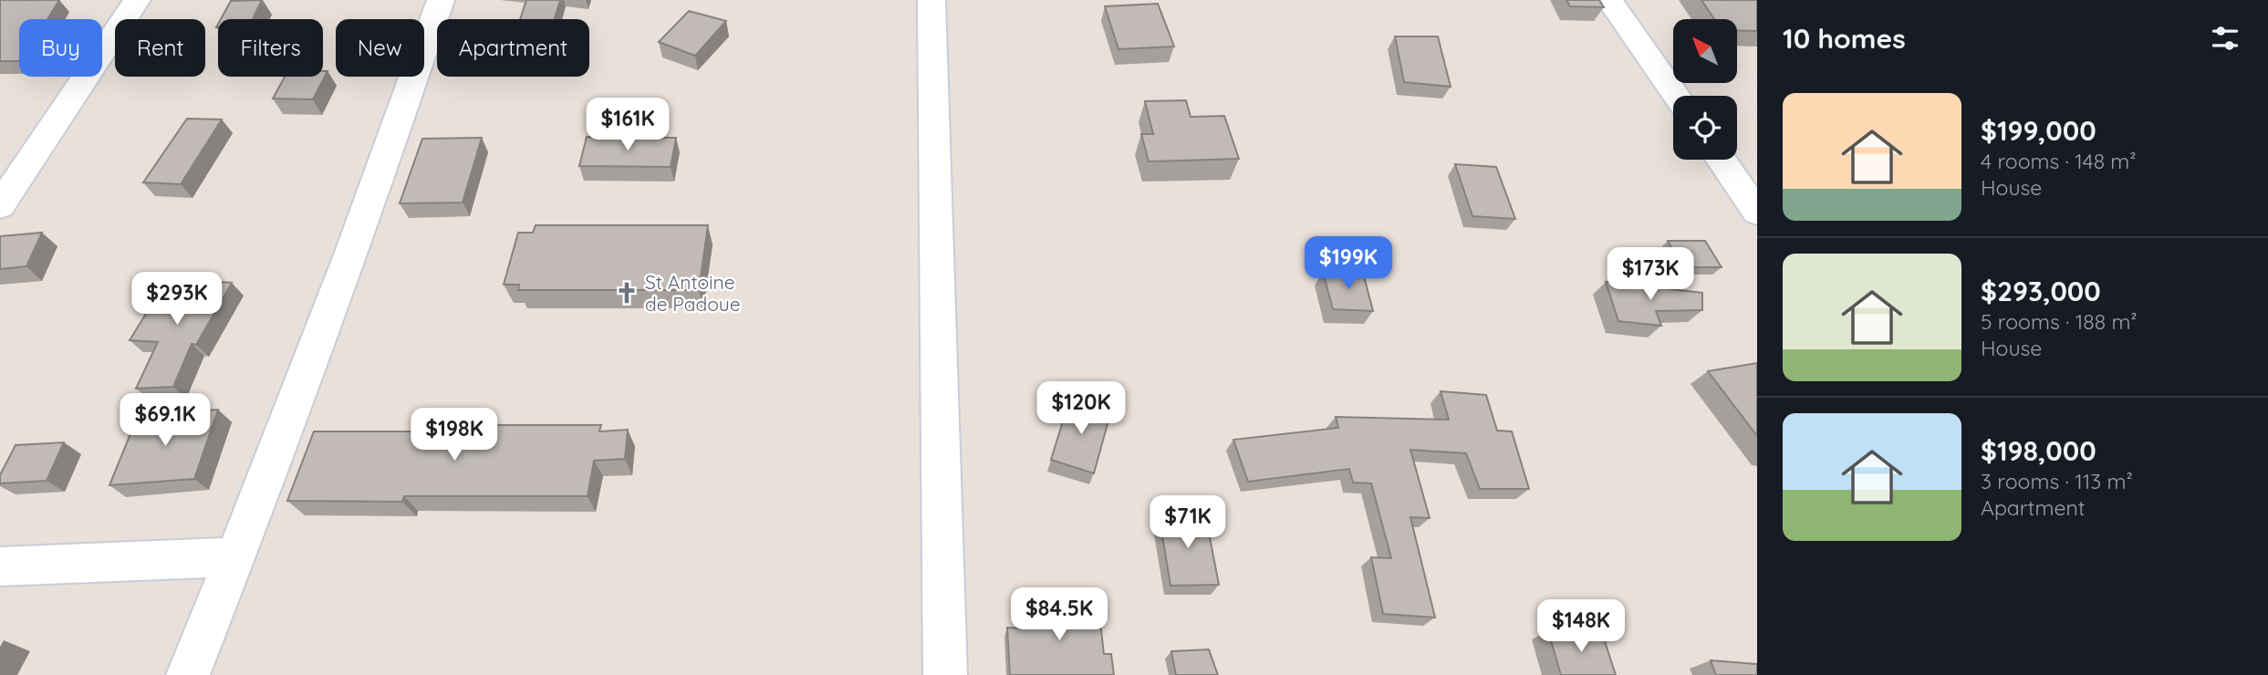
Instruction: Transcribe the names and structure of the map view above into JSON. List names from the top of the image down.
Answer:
{
  "places": {
    "church": ["St Antoine de Padoue"]
  },
  "north": "top left",
  "page": {
    "heading": "10 homes",
    "chip": [
      "Buy",
      "Rent",
      "Filters",
      "New",
      "Apartment"
    ],
    "list": [
      {
        "name": "$199,000",
        "note": "4 rooms · 148 m² · House"
      },
      {
        "name": "$293,000",
        "note": "5 rooms · 188 m² · House"
      },
      {
        "name": "$198,000",
        "note": "3 rooms · 113 m² · Apartment"
      }
    ],
    "price": [
      "$161K",
      "$199K",
      "$173K",
      "$293K",
      "$120K",
      "$69.1K",
      "$198K",
      "$71K",
      "$84.5K",
      "$148K"
    ]
  }
}
